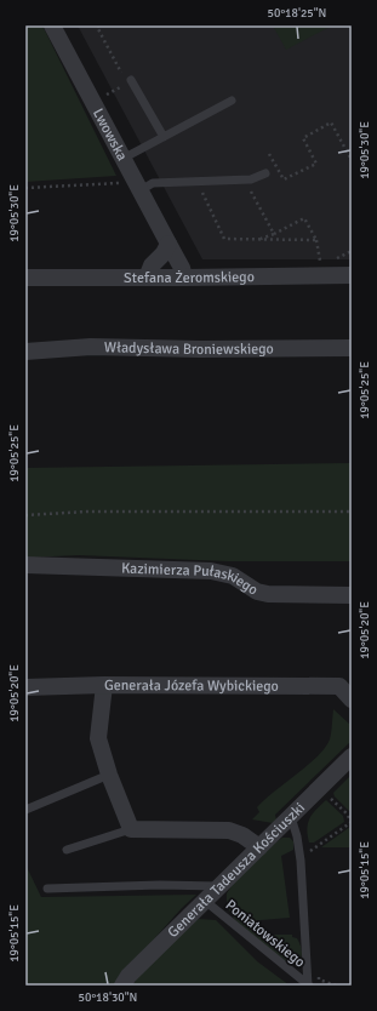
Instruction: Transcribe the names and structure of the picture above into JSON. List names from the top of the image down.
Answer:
{
  "streets": {
    "street": [
      "Lwowska",
      "Stefana Żeromskiego",
      "Władysława Broniewskiego",
      "Kazimierza Pułaskiego",
      "Generała Józefa Wybickiego",
      "Generała Tadeusza Kościuszki"
    ],
    "lane": ["Poniatowskiego"]
  },
  "crossings": [
    ["Lwowska", "Stefana Żeromskiego"],
    ["Generała Tadeusza Kościuszki", "Poniatowskiego"]
  ],
  "coordinates": [
    "50°18'25\"N",
    "19°05'30\"E",
    "19°05'25\"E",
    "19°05'20\"E",
    "19°05'15\"E",
    "50°18'30\"N"
  ]
}
